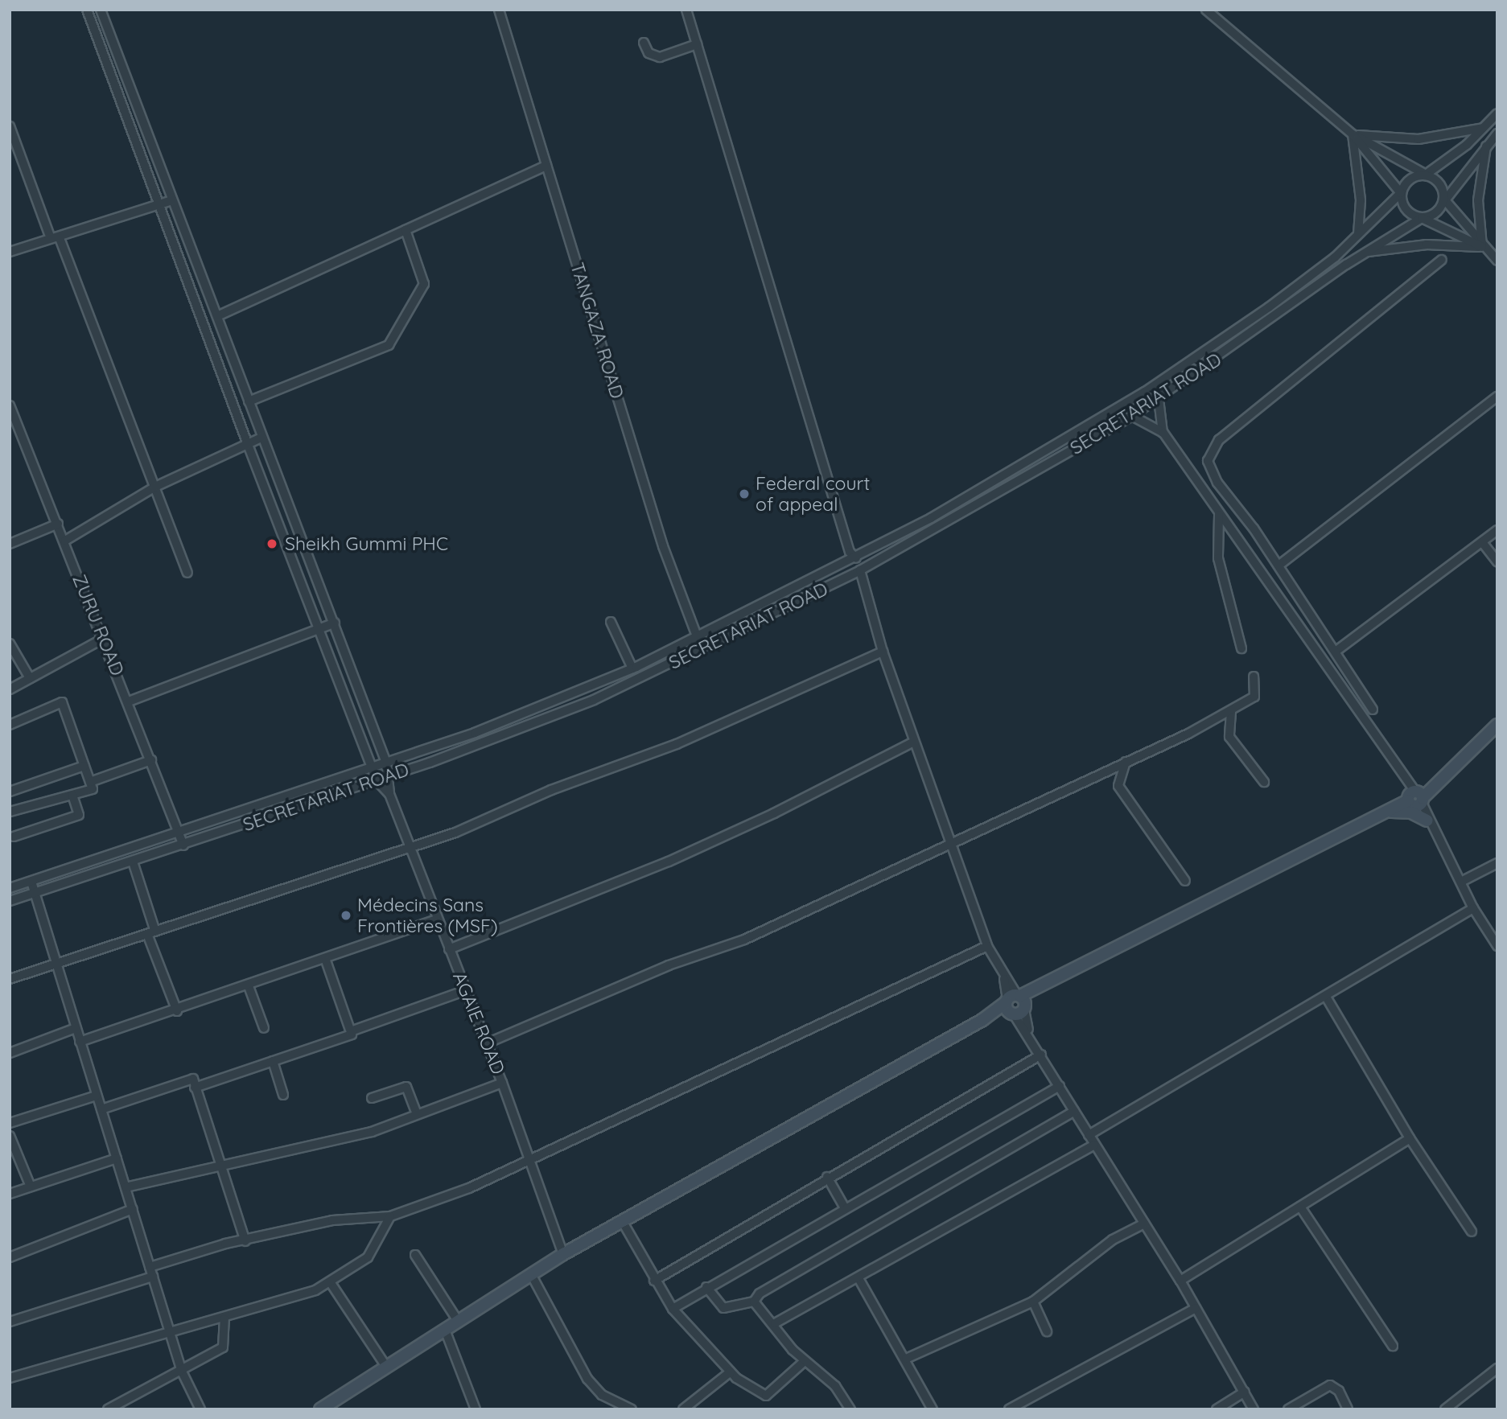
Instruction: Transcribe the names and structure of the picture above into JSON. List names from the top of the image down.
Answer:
{
  "streets": {
    "street": [
      "TANGAZA ROAD",
      "SECRETARIAT ROAD",
      "ZURU ROAD",
      "AGAIE ROAD"
    ]
  },
  "crossings": [
    ["TANGAZA ROAD", "SECRETARIAT ROAD"],
    ["SECRETARIAT ROAD", "ZURU ROAD"]
  ],
  "places": ["Federal court of appeal", "Sheikh Gummi PHC", "Médecins Sans Frontières (MSF)"]
}
